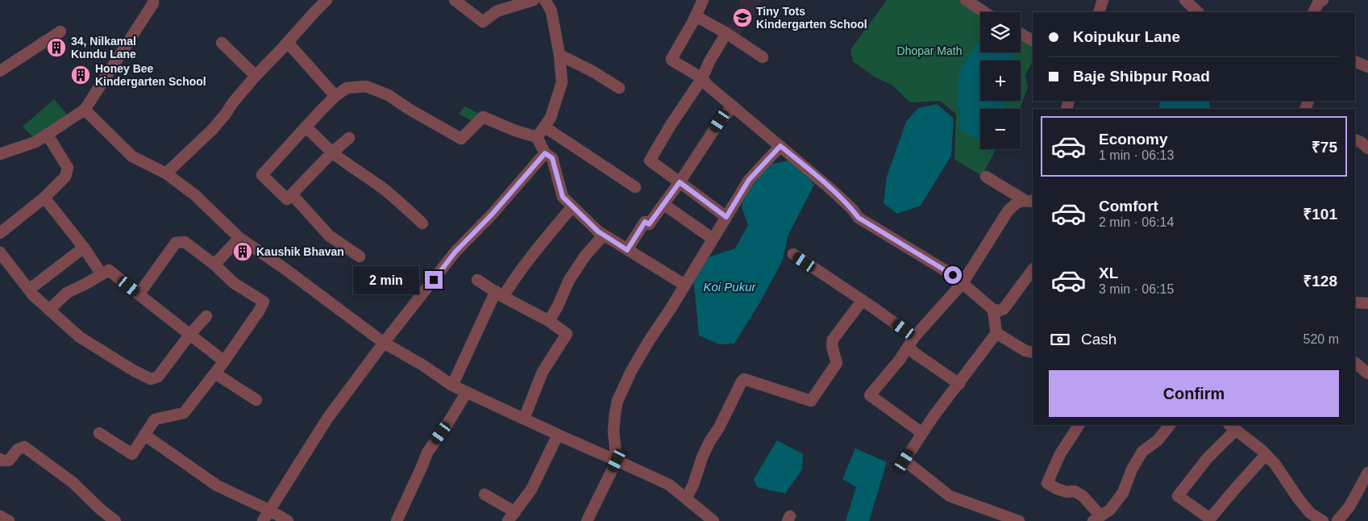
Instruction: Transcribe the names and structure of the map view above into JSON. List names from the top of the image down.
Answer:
{
  "water": ["Koi Pukur"],
  "parks": ["Dhopar Math"],
  "places": {
    "school or university": ["Tiny Tots Kindergarten School"],
    "building": ["34, Nilkamal Kundu Lane", "Honey Bee Kindergarten School", "Kaushik Bhavan"]
  },
  "page": {
    "map_buttons": ["+", "−"],
    "banner": ["Koipukur Lane", "Baje Shibpur Road"],
    "list": [
      {
        "name": "Economy",
        "note": "1 min · 06:13",
        "value": "₹75"
      },
      {
        "name": "Comfort",
        "note": "2 min · 06:14",
        "value": "₹101"
      },
      {
        "name": "XL",
        "note": "3 min · 06:15",
        "value": "₹128"
      }
    ],
    "bubble": "2 min",
    "pay": ["Cash", "520 m"],
    "buttons": "Confirm"
  }
}
